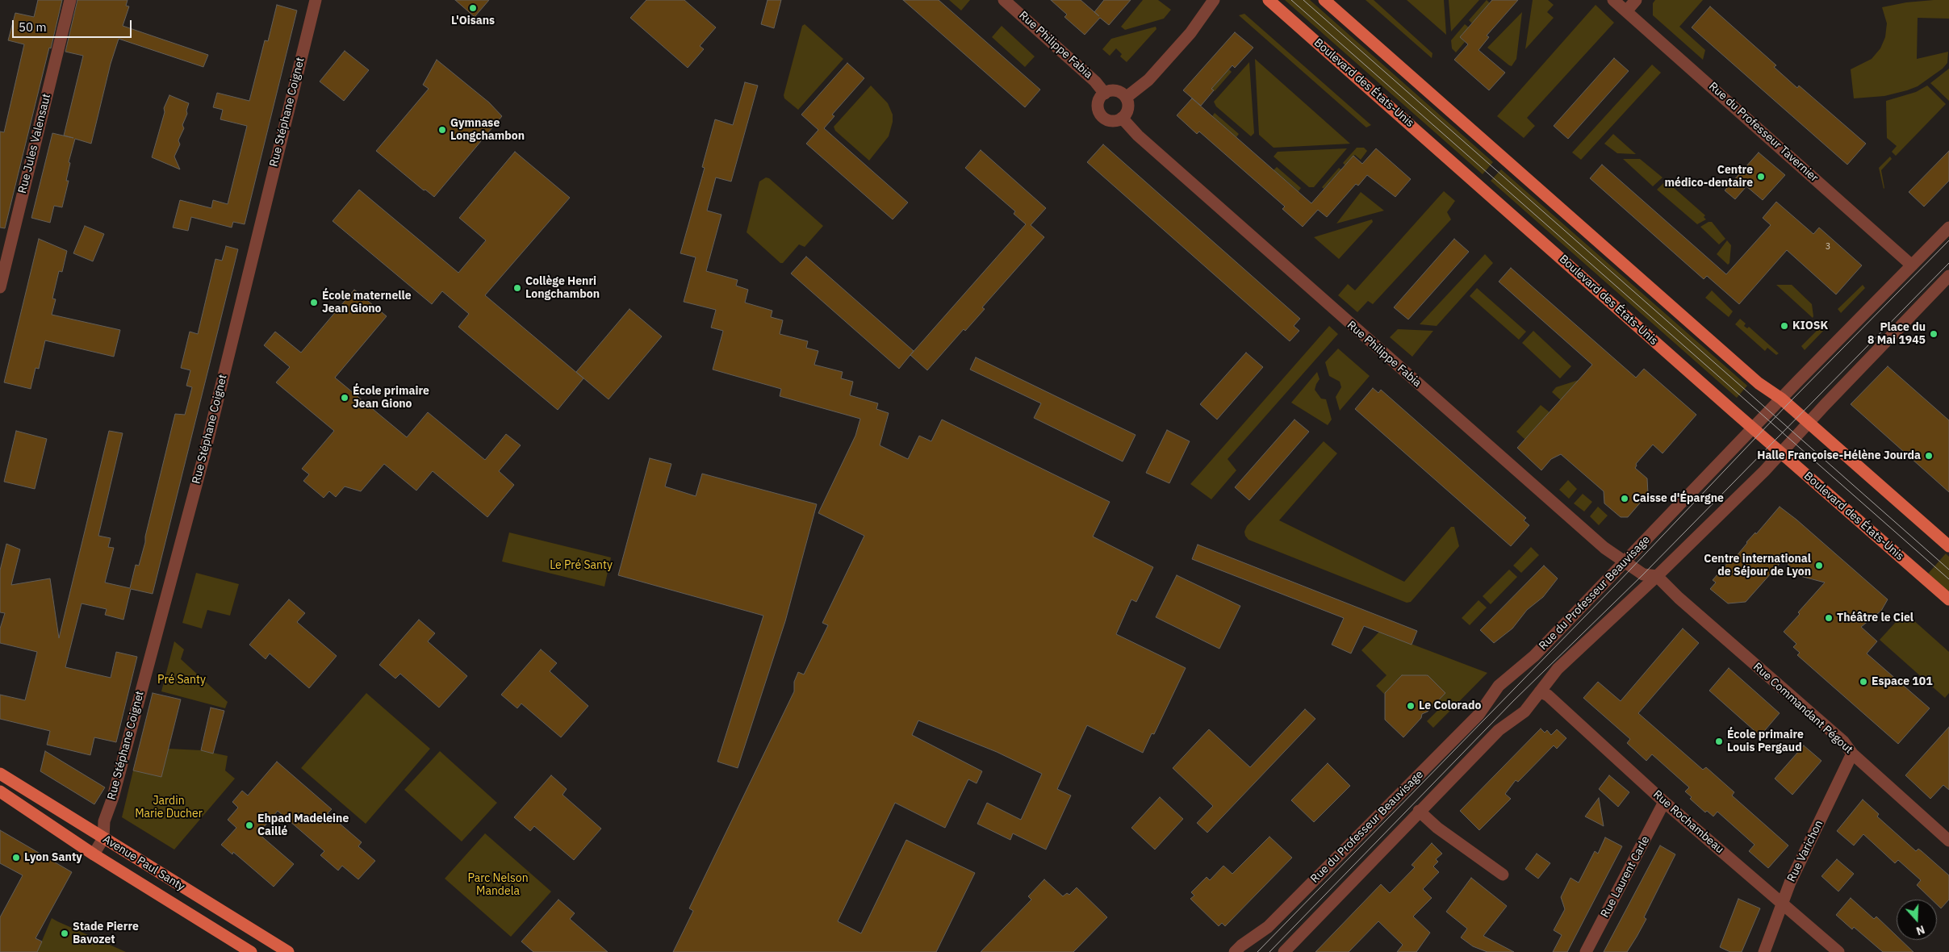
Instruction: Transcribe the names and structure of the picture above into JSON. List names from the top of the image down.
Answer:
{
  "streets": {
    "main road": ["Boulevard des États-Unis", "Avenue Paul Santy"],
    "street": [
      "Rue Philippe Fabia",
      "Rue Stéphane Coignet",
      "Rue du Professeur Tavernier",
      "Rue Jules Valensaut",
      "Rue du Professeur Beauvisage",
      "Rue Commandant Pégout",
      "Rue Rochambeau",
      "Rue Varichon",
      "Rue Laurent Carle"
    ]
  },
  "crossings": [
    ["Rue Philippe Fabia", "Rue du Professeur Beauvisage"],
    ["Rue Philippe Fabia", "Rue Commandant Pégout"],
    ["Boulevard des États-Unis", "Rue du Professeur Beauvisage"],
    ["Rue Stéphane Coignet", "Avenue Paul Santy"],
    ["Rue du Professeur Tavernier", "Rue du Professeur Beauvisage"],
    ["Rue Commandant Pégout", "Rue Varichon"],
    ["Rue Rochambeau", "Rue Varichon"],
    ["Rue Rochambeau", "Rue Laurent Carle"]
  ],
  "parks": [
    "Le Pré Santy",
    "Pré Santy",
    "Jardin Marie Ducher",
    "Parc Nelson Mandela"
  ],
  "places": [
    "L'Oisans",
    "Gymnase Longchambon",
    "Centre médico-dentaire",
    "Collège Henri Longchambon",
    "École maternelle Jean Giono",
    "KIOSK",
    "Place du 8 Mai 1945",
    "École primaire Jean Giono",
    "Halle Françoise-Hélène Jourda",
    "Caisse d'Épargne",
    "Centre international de Séjour de Lyon",
    "Théâtre le Ciel",
    "Espace 101",
    "Le Colorado",
    "École primaire Louis Pergaud",
    "Ehpad Madeleine Caillé",
    "Lyon Santy",
    "Stade Pierre Bavozet"
  ],
  "house_numbers": ["3"],
  "scale_bar": "50 m",
  "north": "bottom"
}
